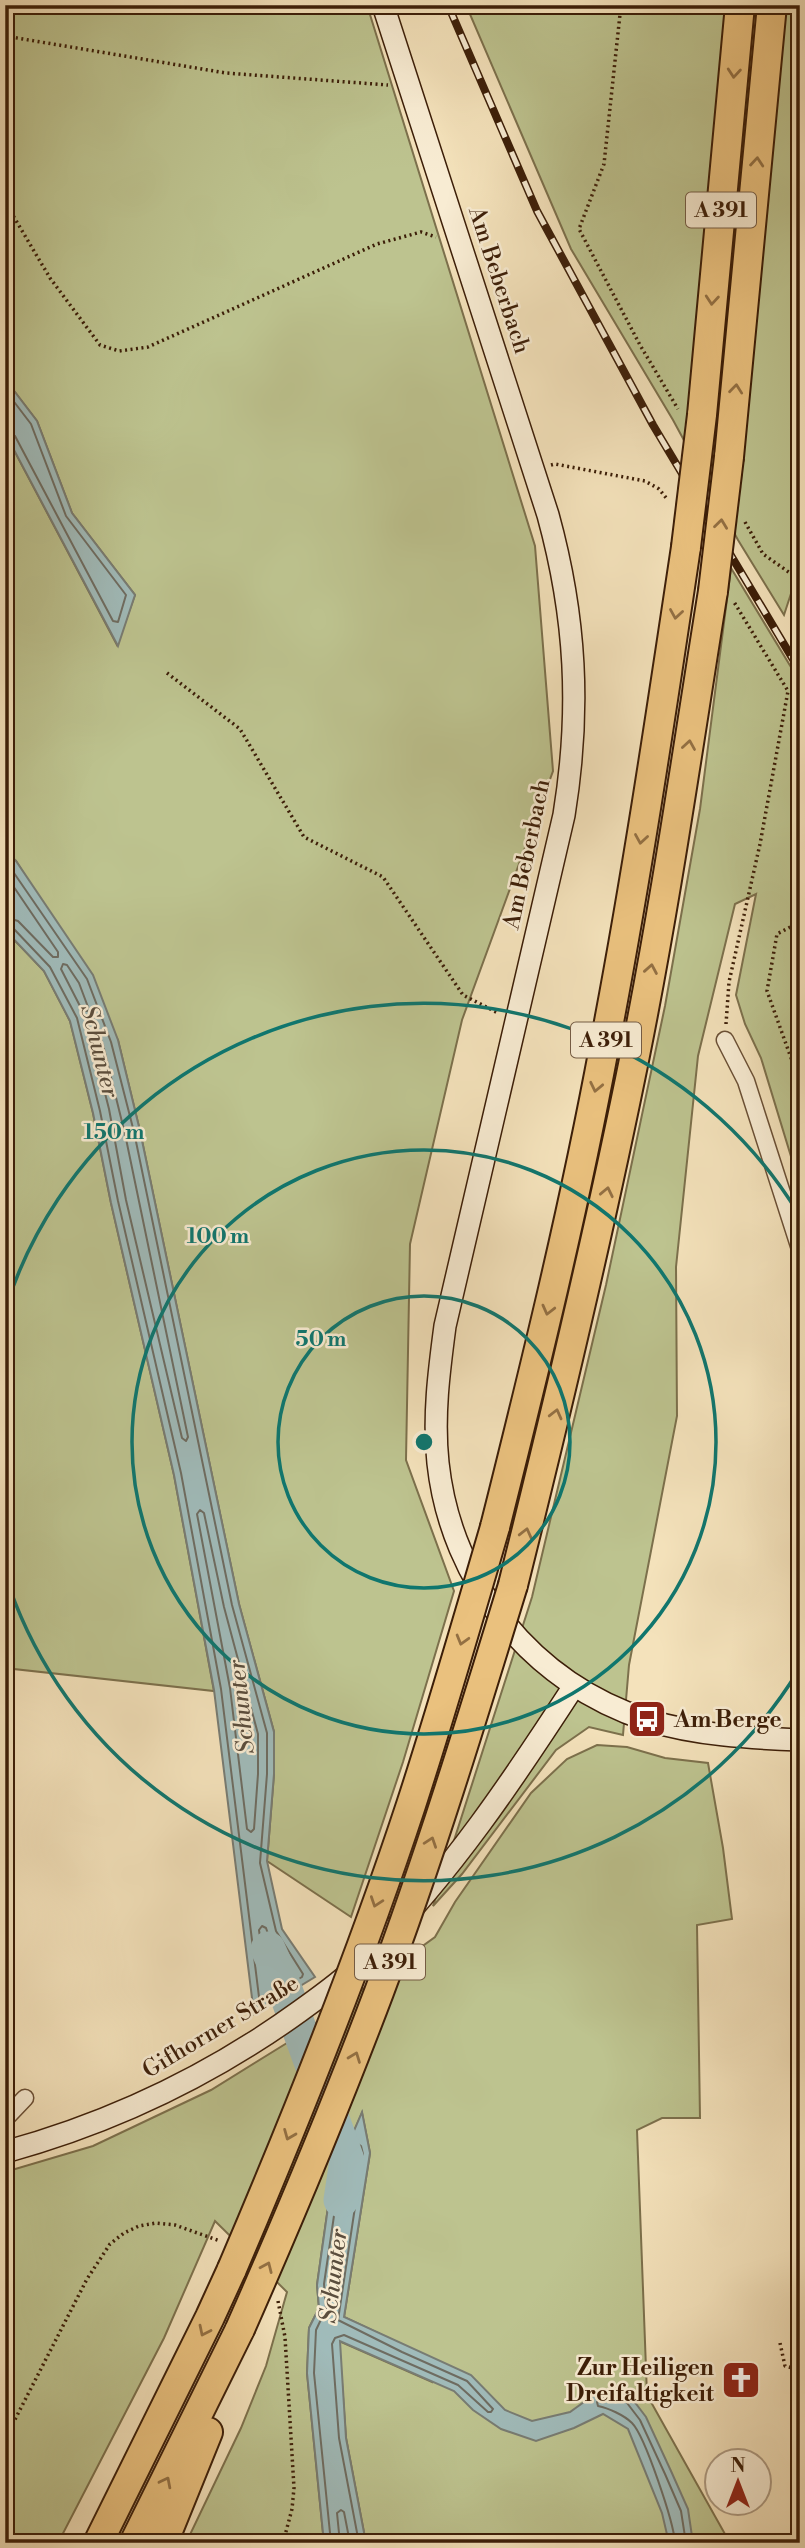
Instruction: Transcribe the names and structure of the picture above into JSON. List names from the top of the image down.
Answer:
{
  "streets": {
    "highway": ["A 391"],
    "main road": ["Am Beberbach", "Gifhorner Straße"]
  },
  "crossings": [
    ["Am Beberbach", "Gifhorner Straße"]
  ],
  "water": ["Schunter"],
  "places": {
    "bus stop": ["Am Berge"],
    "church": ["Zur Heiligen Dreifaltigkeit"]
  },
  "north": "top",
  "rings": ["150 m", "100 m", "50 m"]
}
